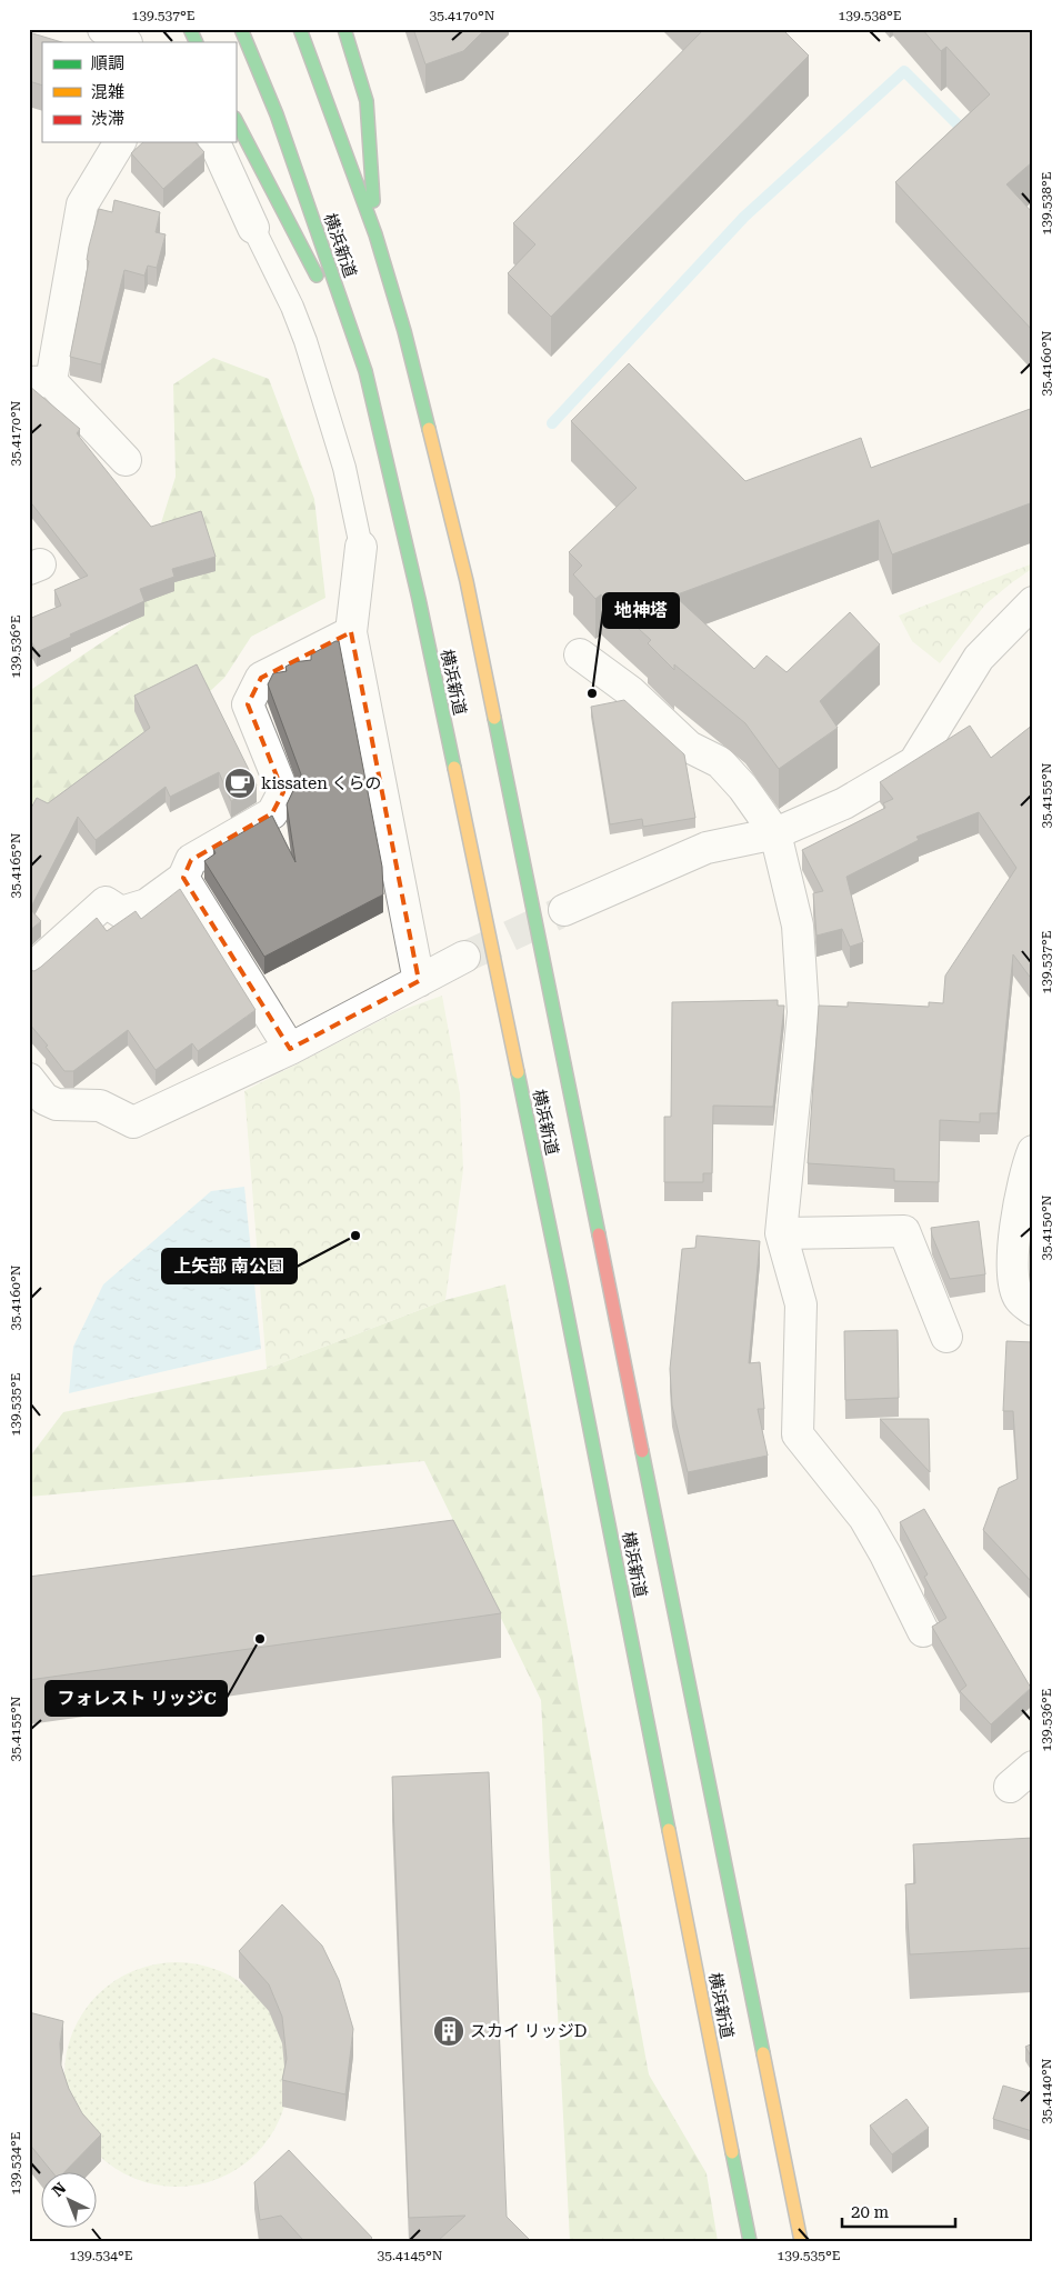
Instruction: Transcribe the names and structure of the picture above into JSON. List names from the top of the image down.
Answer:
{
  "streets": {
    "highway": ["横浜新道"]
  },
  "places": {
    "other": ["地神塔", "上矢部 南公園", "フォレスト リッジC"],
    "cafe": ["kissaten くらの"],
    "building": ["スカイ リッジD"]
  },
  "legend": ["順調", "混雑", "渋滞"],
  "scale_bar": "20 m",
  "north": "top left",
  "coordinates": [
    "139.537°E",
    "35.4170°N",
    "139.538°E",
    "35.4160°N",
    "139.536°E",
    "35.4155°N",
    "35.4165°N",
    "35.4150°N",
    "139.535°E",
    "35.4140°N",
    "139.534°E",
    "35.4145°N"
  ]
}
